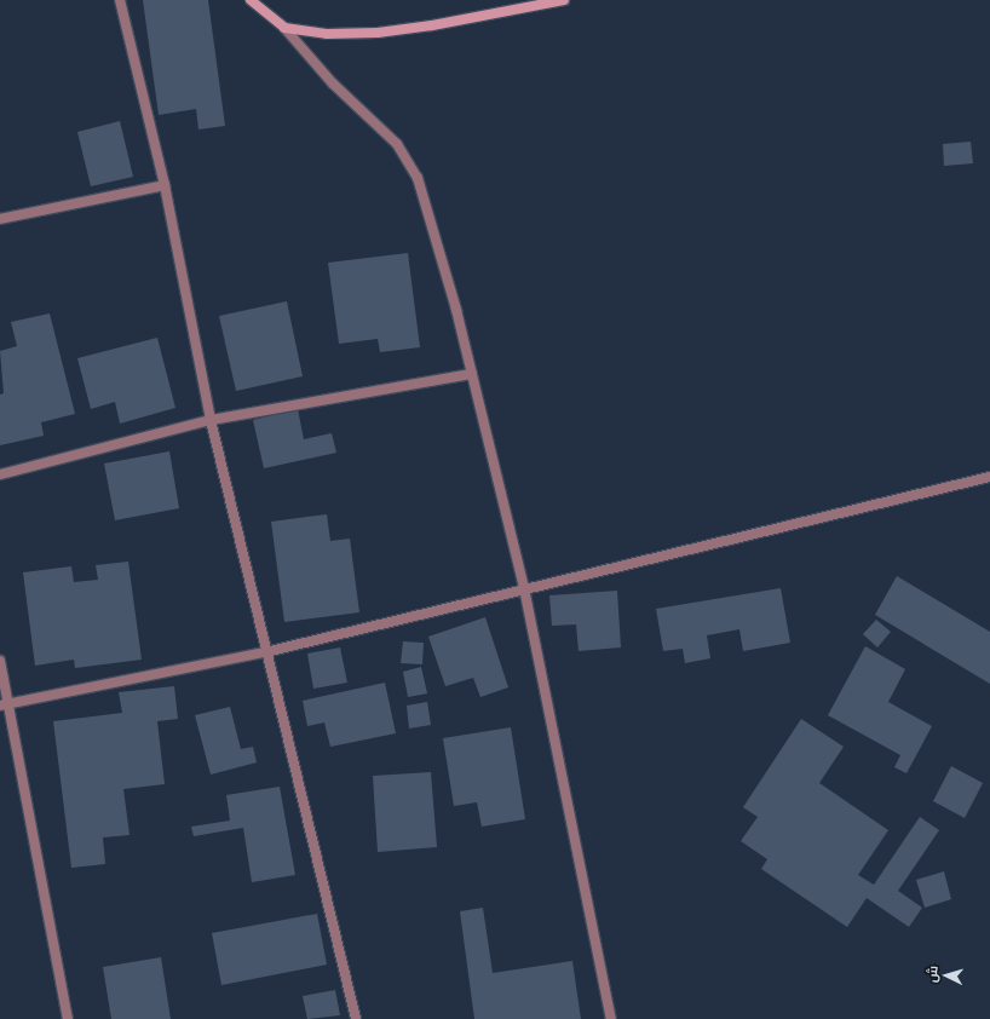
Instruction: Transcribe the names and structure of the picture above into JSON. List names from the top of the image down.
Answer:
{
  "north": "left"
}
